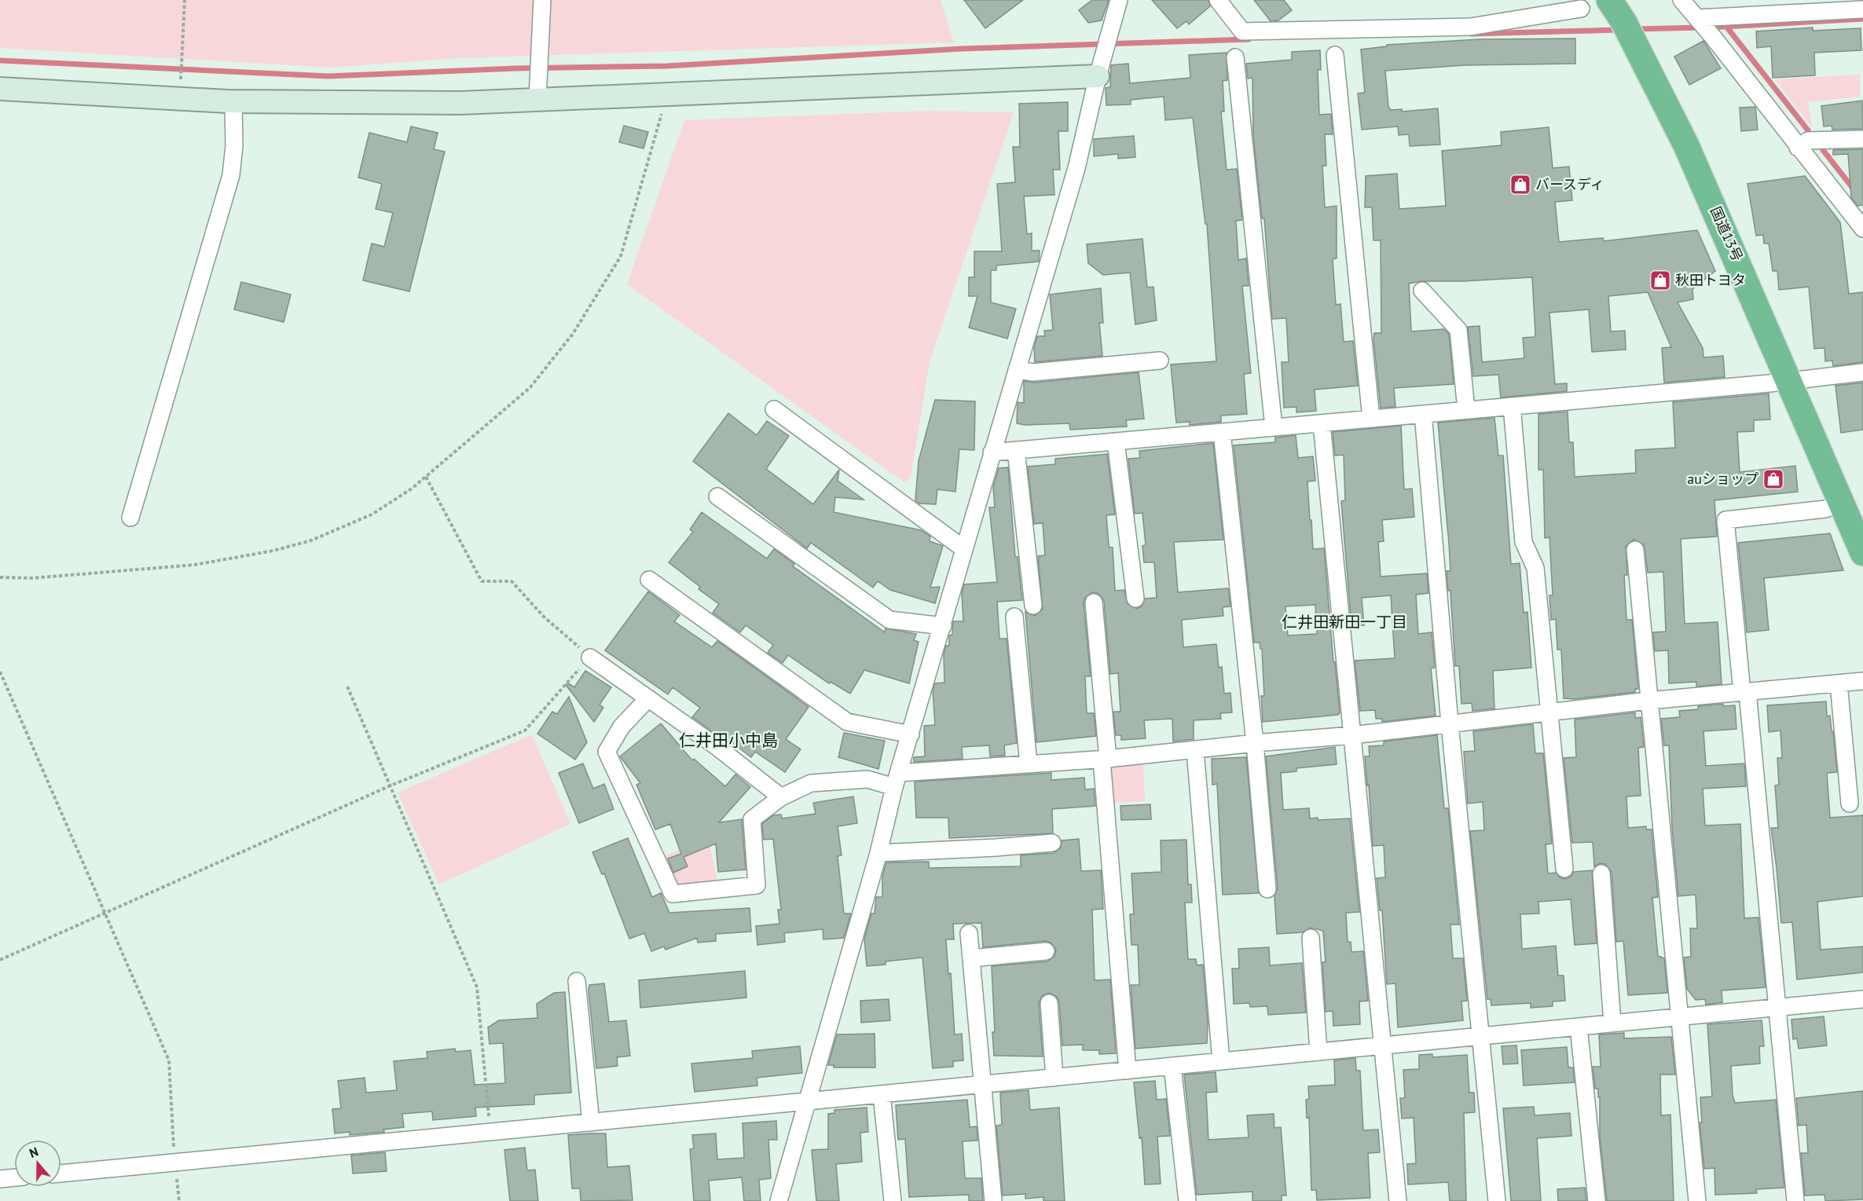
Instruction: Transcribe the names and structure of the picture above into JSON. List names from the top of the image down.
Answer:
{
  "streets": {
    "highway": ["国道13号"]
  },
  "districts": ["仁井田新田一丁目", "仁井田小中島"],
  "places": {
    "shop": ["バースディ", "秋田トヨタ", "auショップ"]
  },
  "north": "top"
}
